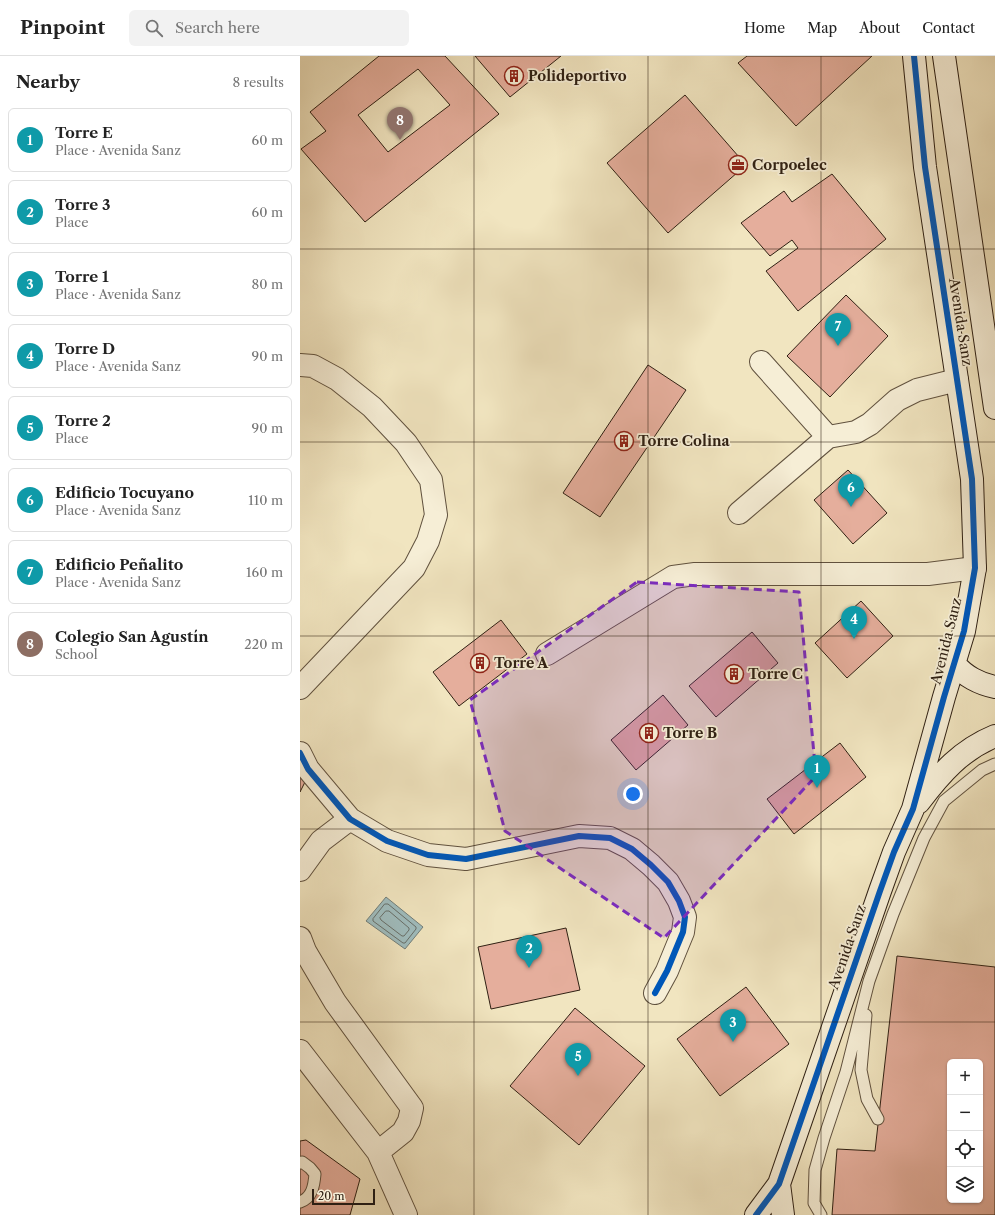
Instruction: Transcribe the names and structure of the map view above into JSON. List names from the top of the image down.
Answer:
{
  "streets": {
    "street": ["Avenida Sanz"]
  },
  "places": {
    "building": [
      "Polideportivo",
      "Torre Colina",
      "Torre A",
      "Torre C",
      "Torre B"
    ],
    "office": ["Corpoelec"]
  },
  "scale_bar": "20 m",
  "page": {
    "header": "Pinpoint",
    "search": "Search here",
    "nav": [
      "Home",
      "Map",
      "About",
      "Contact"
    ],
    "heading": ["Nearby", "8 results"],
    "pins": [
      "8",
      "7",
      "6",
      "4",
      "1",
      "2",
      "3",
      "5"
    ],
    "list": [
      {
        "mark": "1",
        "name": "Torre E",
        "note": "Place · Avenida Sanz",
        "value": "60 m"
      },
      {
        "mark": "2",
        "name": "Torre 3",
        "note": "Place",
        "value": "60 m"
      },
      {
        "mark": "3",
        "name": "Torre 1",
        "note": "Place · Avenida Sanz",
        "value": "80 m"
      },
      {
        "mark": "4",
        "name": "Torre D",
        "note": "Place · Avenida Sanz",
        "value": "90 m"
      },
      {
        "mark": "5",
        "name": "Torre 2",
        "note": "Place",
        "value": "90 m"
      },
      {
        "mark": "6",
        "name": "Edificio Tocuyano",
        "note": "Place · Avenida Sanz",
        "value": "110 m"
      },
      {
        "mark": "7",
        "name": "Edificio Peñalito",
        "note": "Place · Avenida Sanz",
        "value": "160 m"
      },
      {
        "mark": "8",
        "name": "Colegio San Agustín",
        "note": "School",
        "value": "220 m"
      }
    ],
    "map_buttons": ["+", "−"],
    "scale": "20 m"
  }
}
